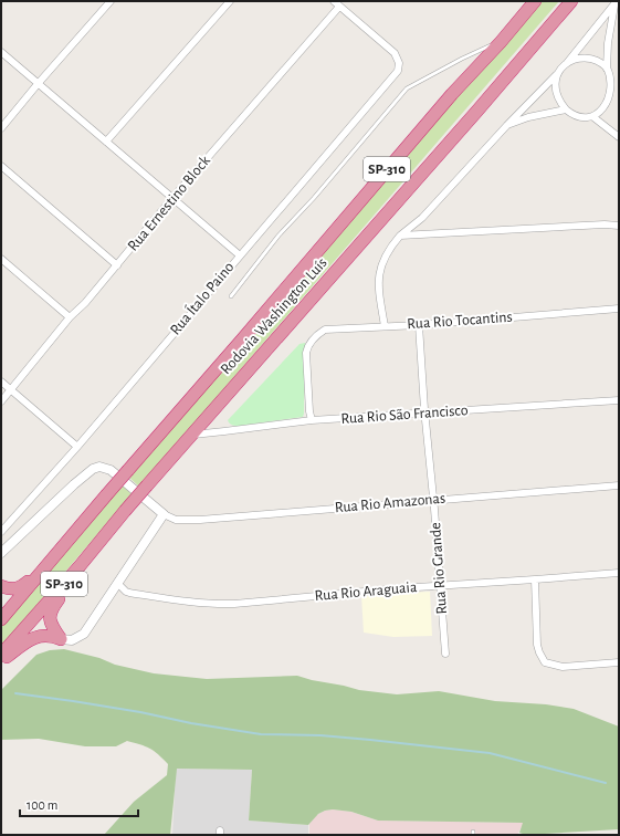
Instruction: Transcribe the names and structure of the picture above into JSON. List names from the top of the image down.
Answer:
{
  "streets": {
    "highway": ["SP-310", "Rodovia Washington Luís"],
    "street": [
      "Rua Ernestino Block",
      "Rua Ítalo Paino",
      "Rua Rio Tocantins",
      "Rua Rio São Francisco",
      "Rua Rio Amazonas",
      "Rua Rio Grande",
      "Rua Rio Araguaia"
    ]
  },
  "crossings": [
    ["Rua Ernestino Block", "Rua Ítalo Paino"],
    ["Rodovia Washington Luís", "Rua Rio São Francisco"],
    ["Rua Rio Tocantins", "Rua Rio São Francisco"],
    ["Rua Rio Tocantins", "Rua Rio Grande"],
    ["Rua Rio São Francisco", "Rua Rio Grande"],
    ["Rua Rio Amazonas", "Rua Rio Grande"],
    ["Rua Rio Grande", "Rua Rio Araguaia"]
  ],
  "scale_bar": "100 m"
}
